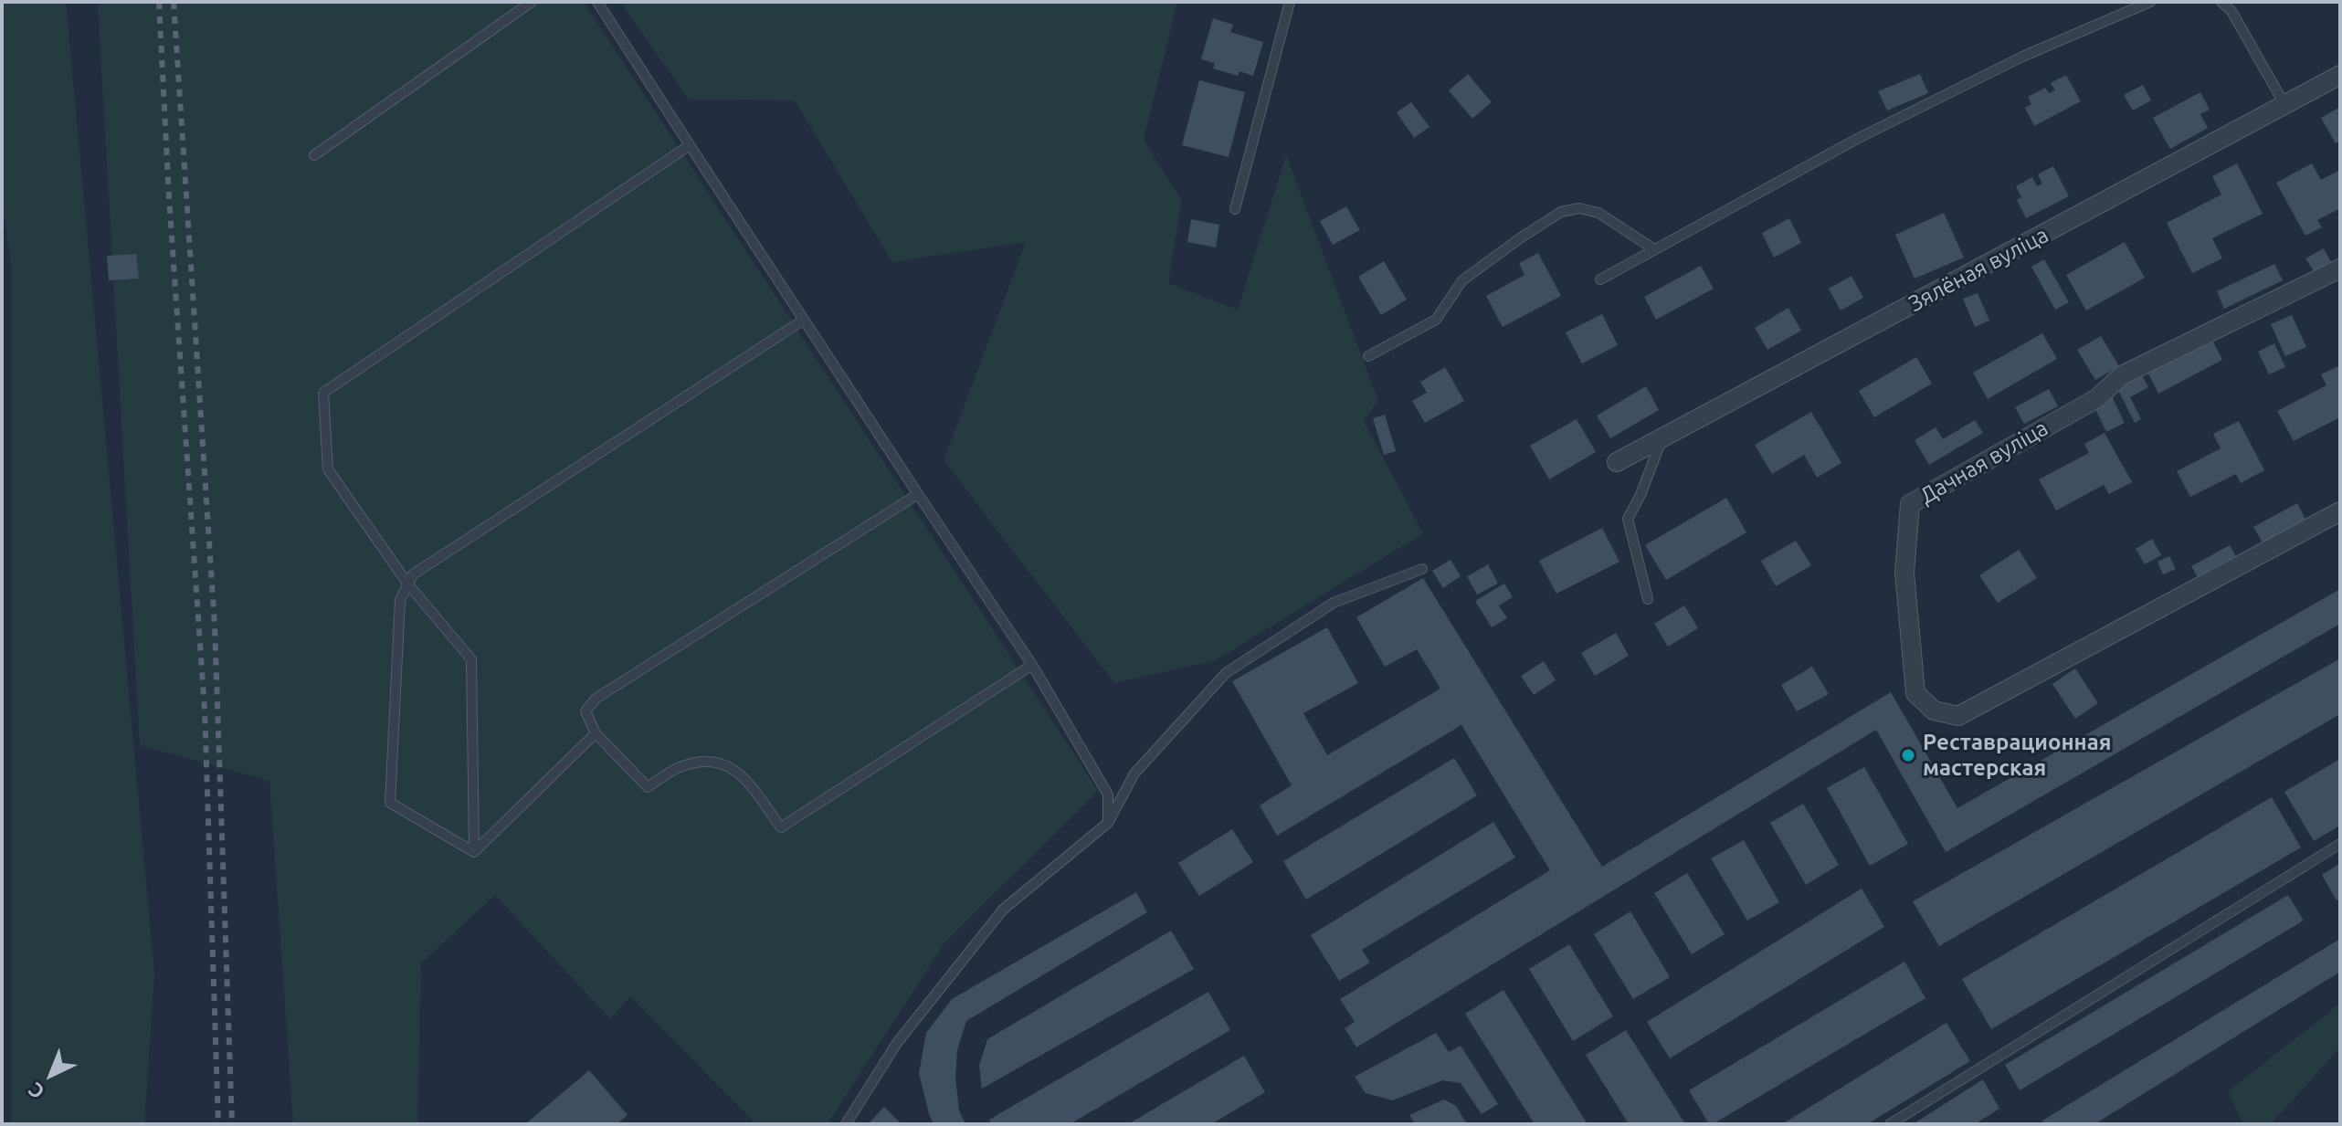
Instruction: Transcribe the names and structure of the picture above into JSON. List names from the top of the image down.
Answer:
{
  "streets": {
    "street": ["Зялёная вуліца", "Дачная вуліца"]
  },
  "places": ["Реставрационная мастерская"],
  "north": "bottom left"
}
